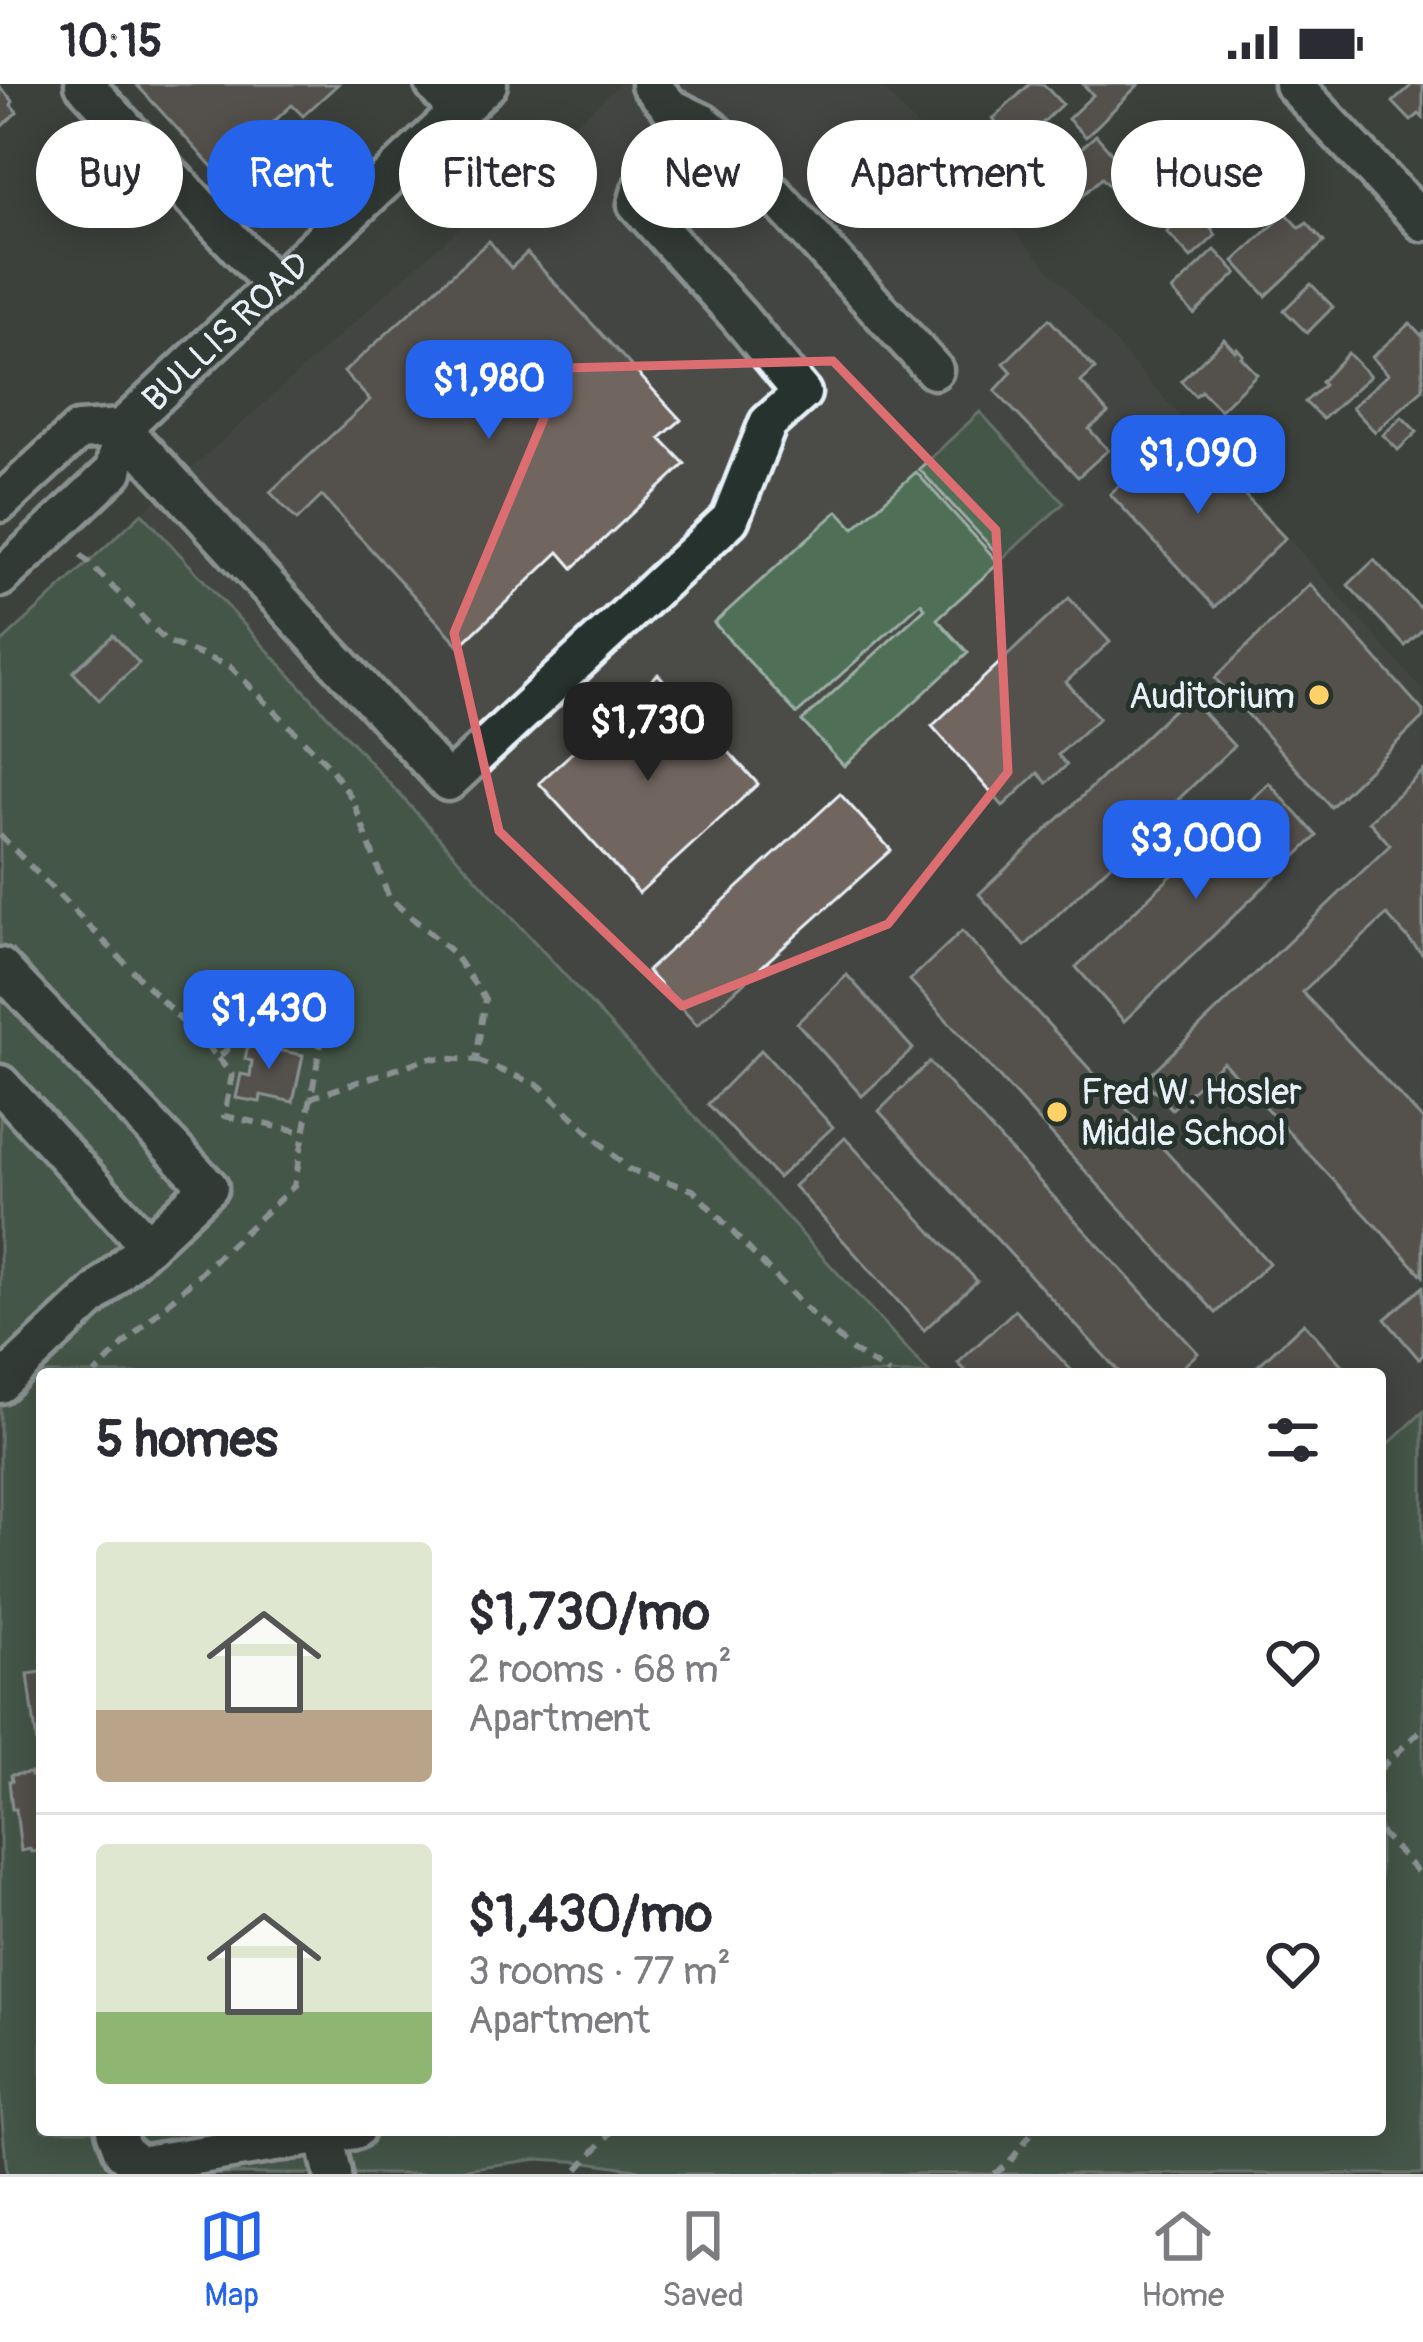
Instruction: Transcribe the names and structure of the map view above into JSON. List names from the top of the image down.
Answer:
{
  "streets": {
    "street": ["BULLIS ROAD"]
  },
  "places": ["Auditorium", "Fred W. Hosler Middle School"],
  "page": {
    "status": "10:15",
    "chip": [
      "Buy",
      "Rent",
      "Filters",
      "New",
      "Apartment",
      "House"
    ],
    "price": [
      "$1,980",
      "$1,090",
      "$1,730",
      "$3,000",
      "$1,430"
    ],
    "heading": "5 homes",
    "list": [
      {
        "name": "$1,730/mo",
        "note": "2 rooms · 68 m² · Apartment"
      },
      {
        "name": "$1,430/mo",
        "note": "3 rooms · 77 m² · Apartment"
      }
    ],
    "tabs": ["Map", "Saved", "Home"]
  }
}
